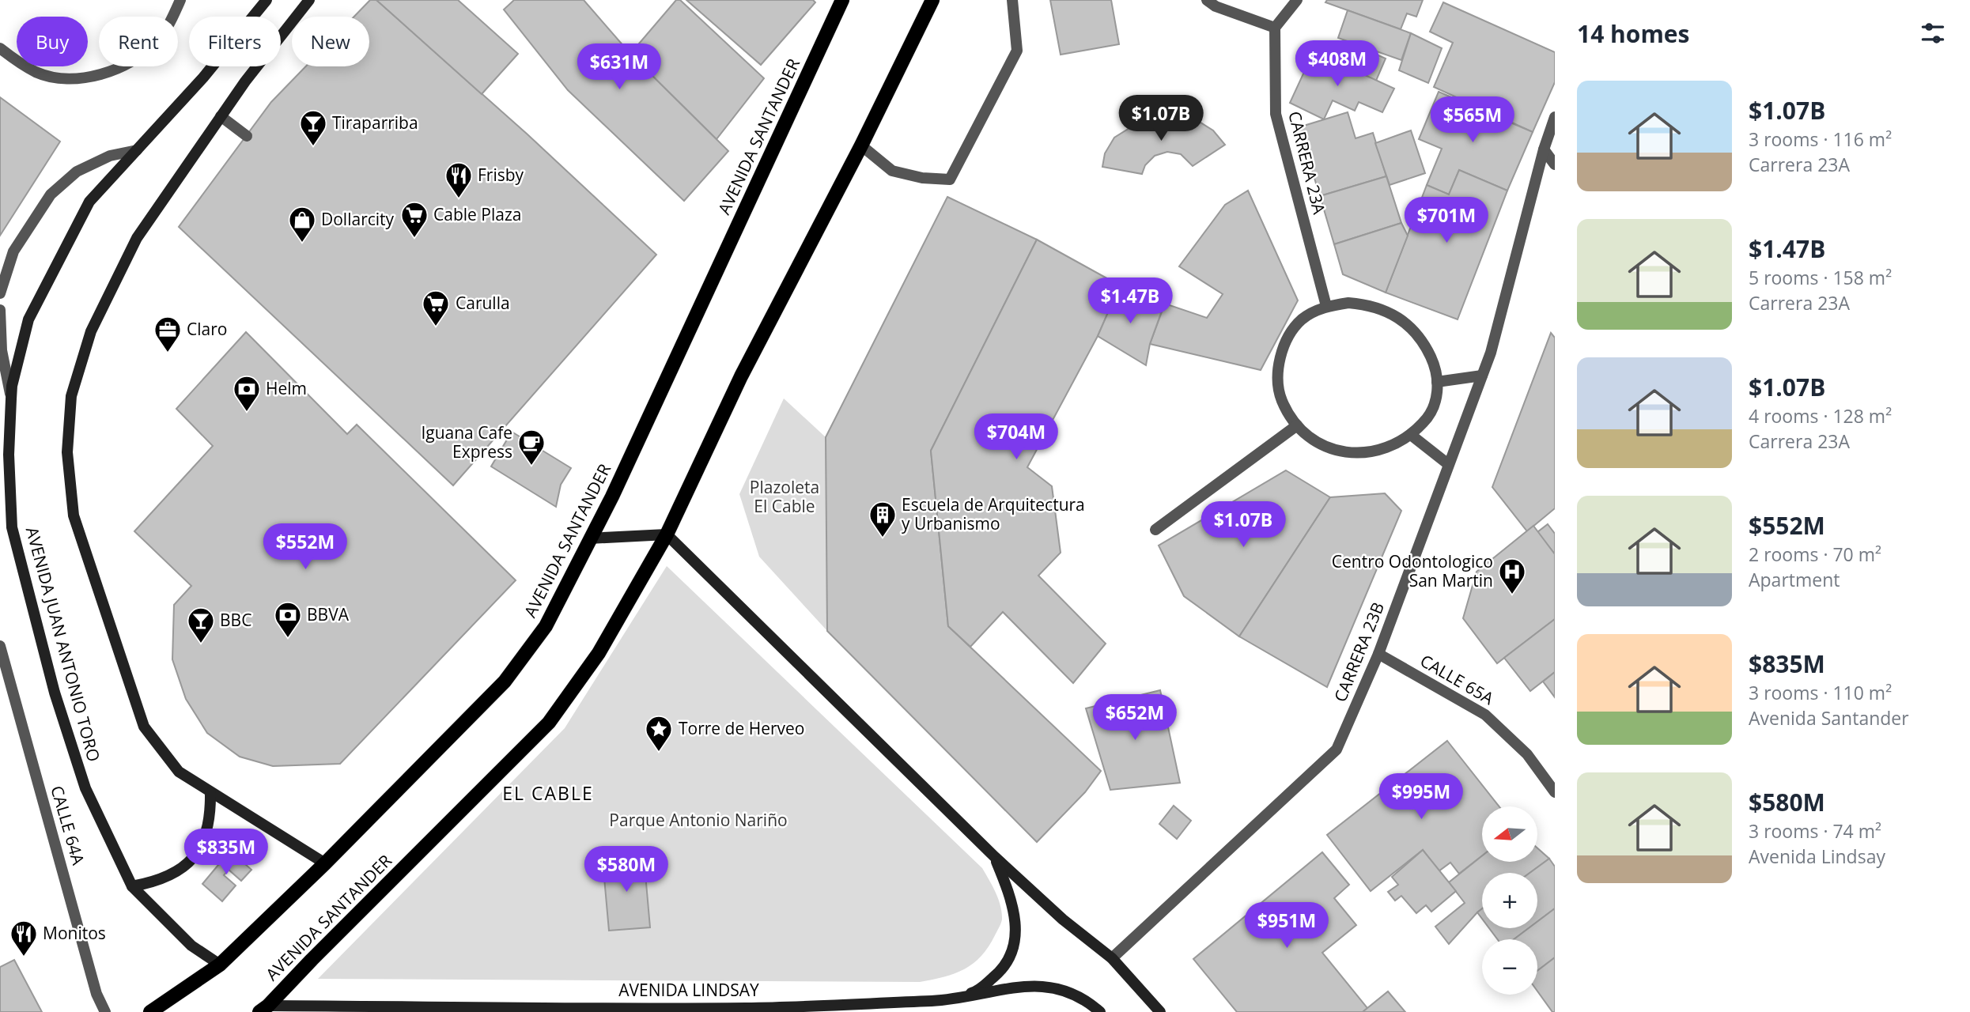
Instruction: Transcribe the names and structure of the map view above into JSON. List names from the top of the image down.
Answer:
{
  "streets": {
    "main road": ["AVENIDA SANTANDER", "AVENIDA JUAN ANTONIO TORO", "AVENIDA LINDSAY"],
    "street": [
      "CARRERA 23A",
      "CARRERA 23B",
      "CALLE 65A",
      "CALLE 64A"
    ]
  },
  "crossings": [
    ["AVENIDA SANTANDER", "AVENIDA JUAN ANTONIO TORO"],
    ["AVENIDA SANTANDER", "AVENIDA LINDSAY"],
    ["CARRERA 23B", "CALLE 65A"]
  ],
  "districts": ["EL CABLE"],
  "parks": ["Plazoleta El Cable", "Parque Antonio Nariño"],
  "places": {
    "bar": ["Tiraparriba", "BBC"],
    "restaurant": ["Frisby", "Monitos"],
    "supermarket": ["Cable Plaza", "Carulla"],
    "shop": ["Dollarcity"],
    "office": ["Claro"],
    "bank": ["Helm", "BBVA"],
    "cafe": ["Iguana Cafe Express"],
    "building": ["Escuela de Arquitectura y Urbanismo"],
    "hospital": ["Centro Odontologico San Martin"],
    "place": ["Torre de Herveo"]
  },
  "north": "left",
  "page": {
    "heading": "14 homes",
    "chip": [
      "Buy",
      "Rent",
      "Filters",
      "New"
    ],
    "price": [
      "$408M",
      "$631M",
      "$1.07B",
      "$565M",
      "$701M",
      "$1.47B",
      "$704M",
      "$1.07B",
      "$552M",
      "$652M",
      "$995M",
      "$835M",
      "$580M",
      "$951M"
    ],
    "list": [
      {
        "name": "$1.07B",
        "note": "3 rooms · 116 m² · Carrera 23A"
      },
      {
        "name": "$1.47B",
        "note": "5 rooms · 158 m² · Carrera 23A"
      },
      {
        "name": "$1.07B",
        "note": "4 rooms · 128 m² · Carrera 23A"
      },
      {
        "name": "$552M",
        "note": "2 rooms · 70 m² · Apartment"
      },
      {
        "name": "$835M",
        "note": "3 rooms · 110 m² · Avenida Santander"
      },
      {
        "name": "$580M",
        "note": "3 rooms · 74 m² · Avenida Lindsay"
      }
    ],
    "map_buttons": ["+", "−"]
  }
}
